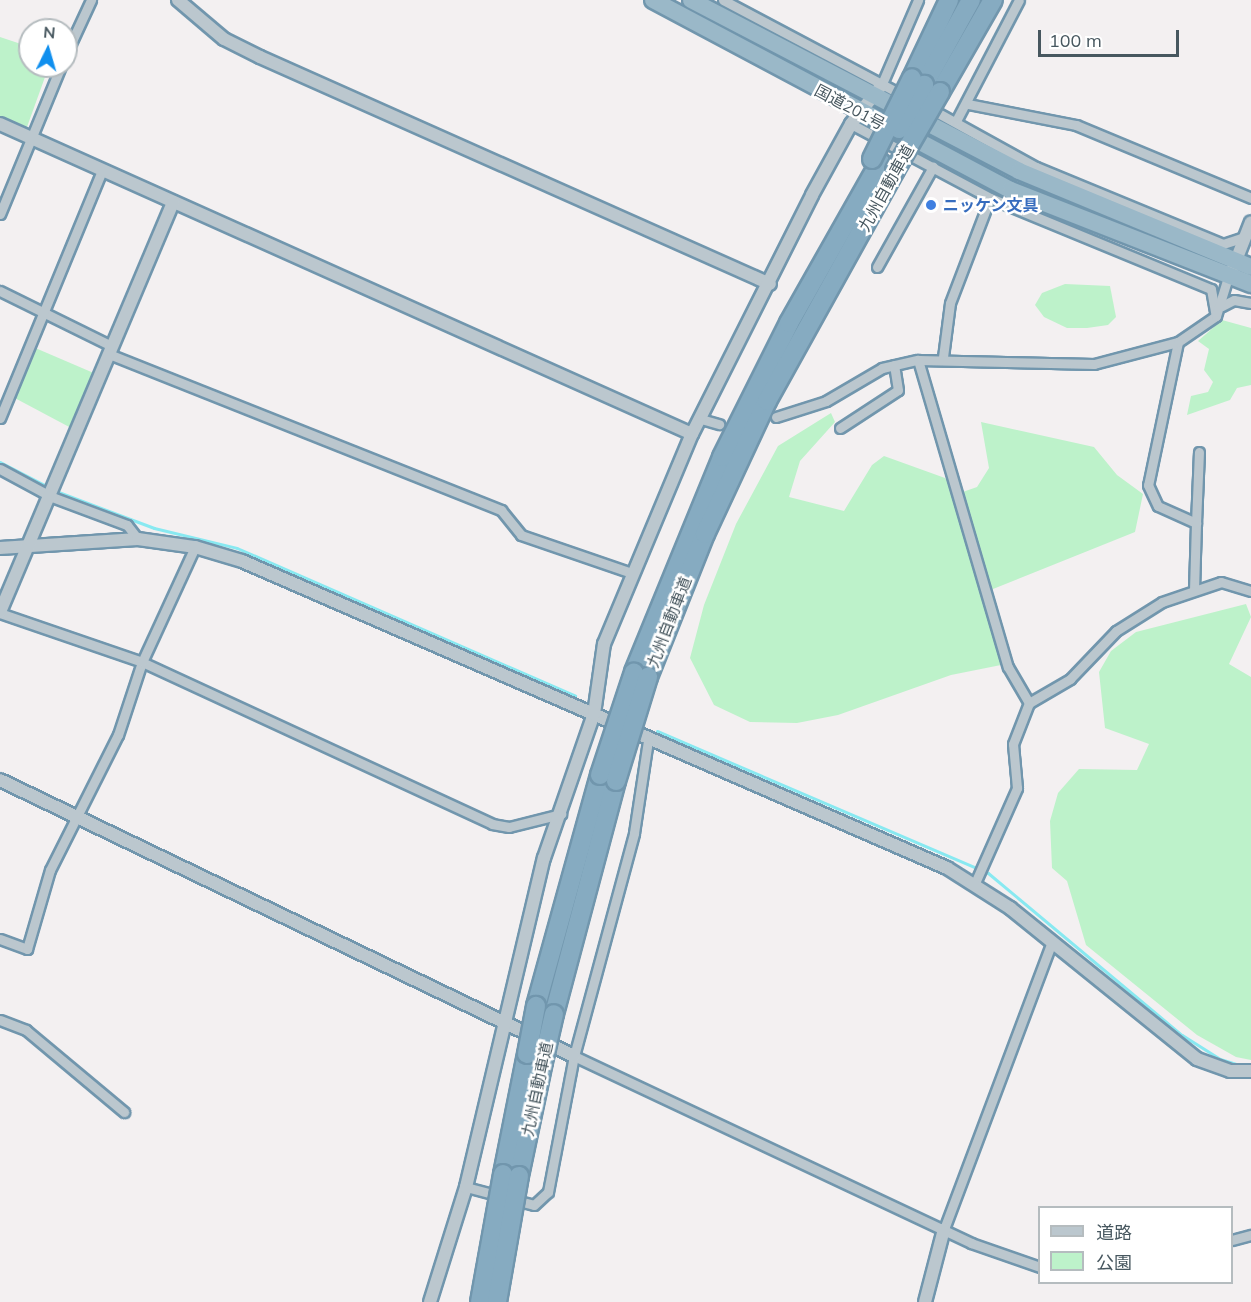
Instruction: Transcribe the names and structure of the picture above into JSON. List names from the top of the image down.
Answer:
{
  "streets": {
    "highway": ["国道201号", "九州自動車道"]
  },
  "places": ["ニッケン文具"],
  "legend": ["道路", "公園"],
  "scale_bar": "100 m",
  "north": "top"
}
